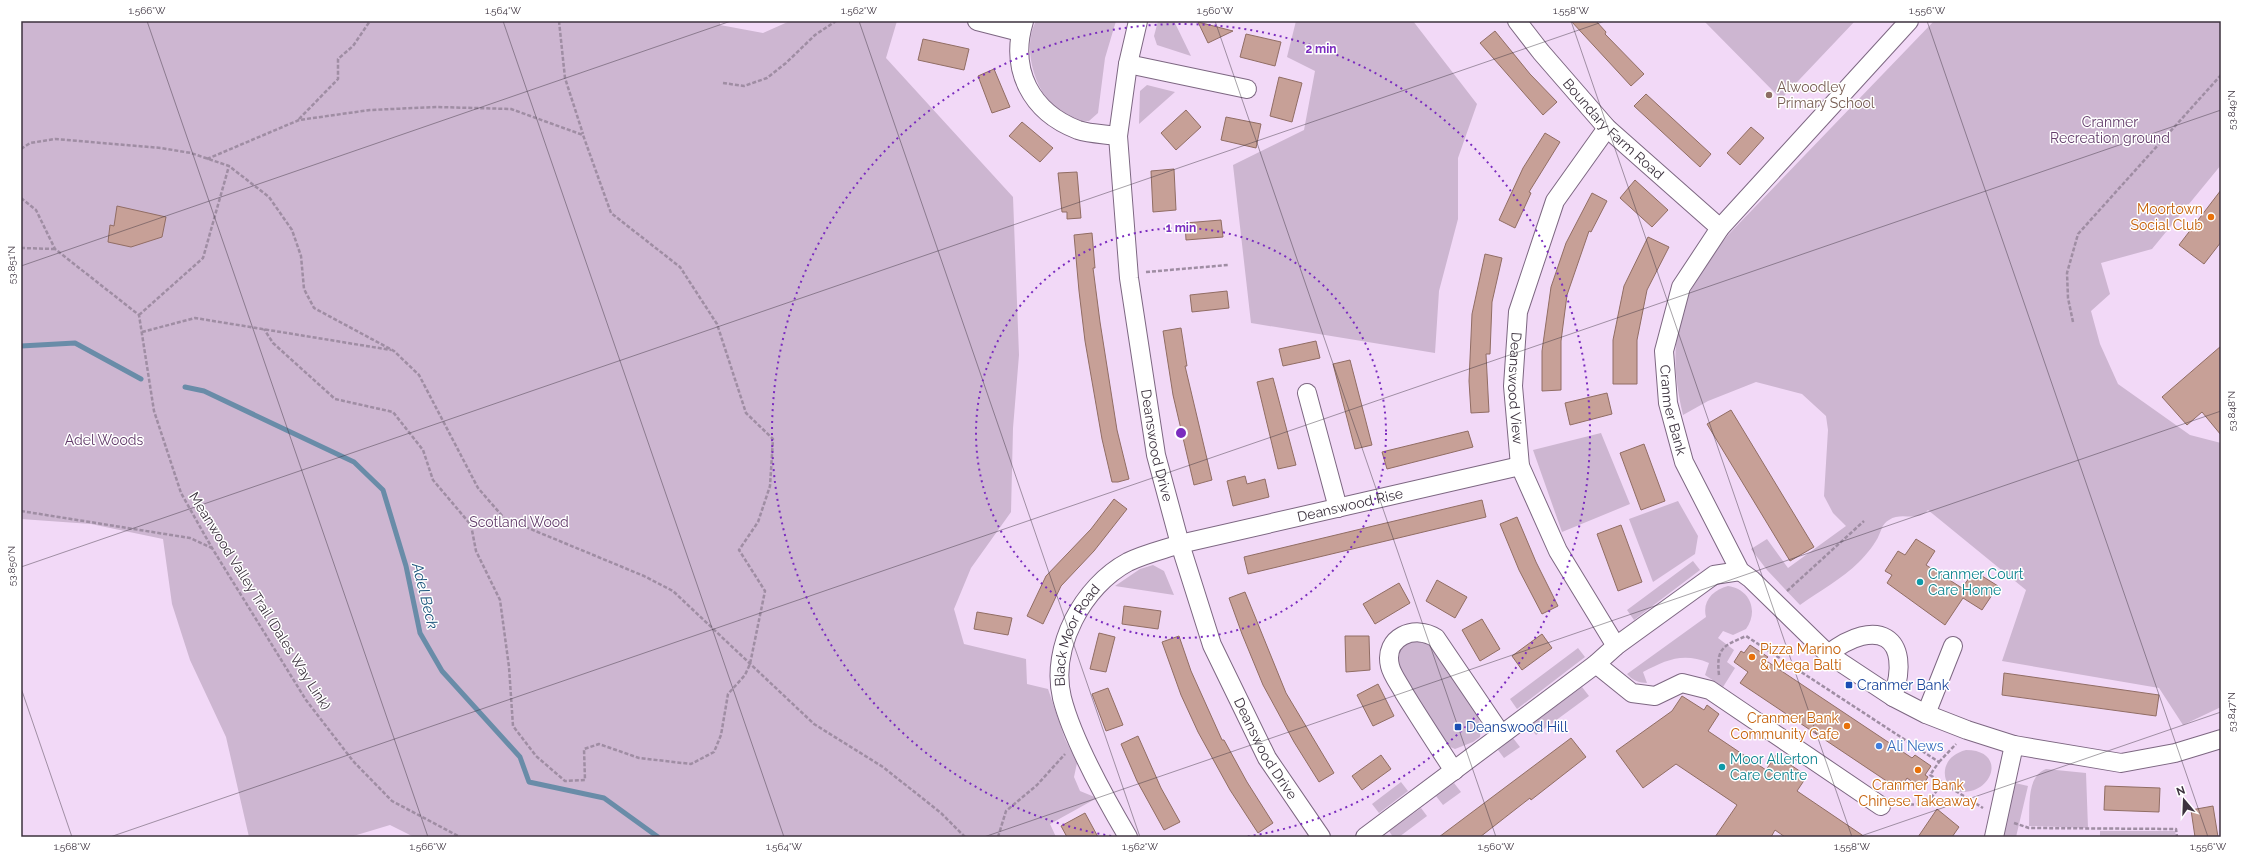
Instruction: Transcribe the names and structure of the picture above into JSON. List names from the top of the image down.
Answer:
{
  "streets": {
    "street": [
      "Boundary Farm Road",
      "Deanswood View",
      "Cranmer Bank",
      "Deanswood Drive",
      "Deanswood Rise",
      "Black Moor Road"
    ],
    "path": ["Meanwood Valley Trail (Dales Way Link)"]
  },
  "crossings": [
    ["Boundary Farm Road", "Deanswood View"],
    ["Boundary Farm Road", "Cranmer Bank"],
    ["Deanswood View", "Deanswood Rise"],
    ["Deanswood Drive", "Deanswood Rise"],
    ["Deanswood Drive", "Black Moor Road"],
    ["Deanswood Rise", "Black Moor Road"]
  ],
  "water": ["Adel Beck"],
  "parks": ["Cranmer Recreation ground", "Adel Woods", "Scotland Wood"],
  "places": {
    "other": [
      "Alwoodley Primary School",
      "Moortown Social Club",
      "Cranmer Court Care Home",
      "Pizza Marino & Mega Balti",
      "Cranmer Bank Community Cafe",
      "Ali News",
      "Moor Allerton Care Centre",
      "Cranmer Bank Chinese Takeaway"
    ],
    "transit": ["Cranmer Bank", "Deanswood Hill"]
  },
  "north": "top",
  "coordinates": [
    "1.566°W",
    "1.564°W",
    "1.562°W",
    "1.560°W",
    "1.558°W",
    "1.556°W",
    "53.849°N",
    "53.851°N",
    "53.848°N",
    "53.850°N",
    "53.847°N",
    "1.568°W"
  ],
  "rings": ["2 min", "1 min"]
}
